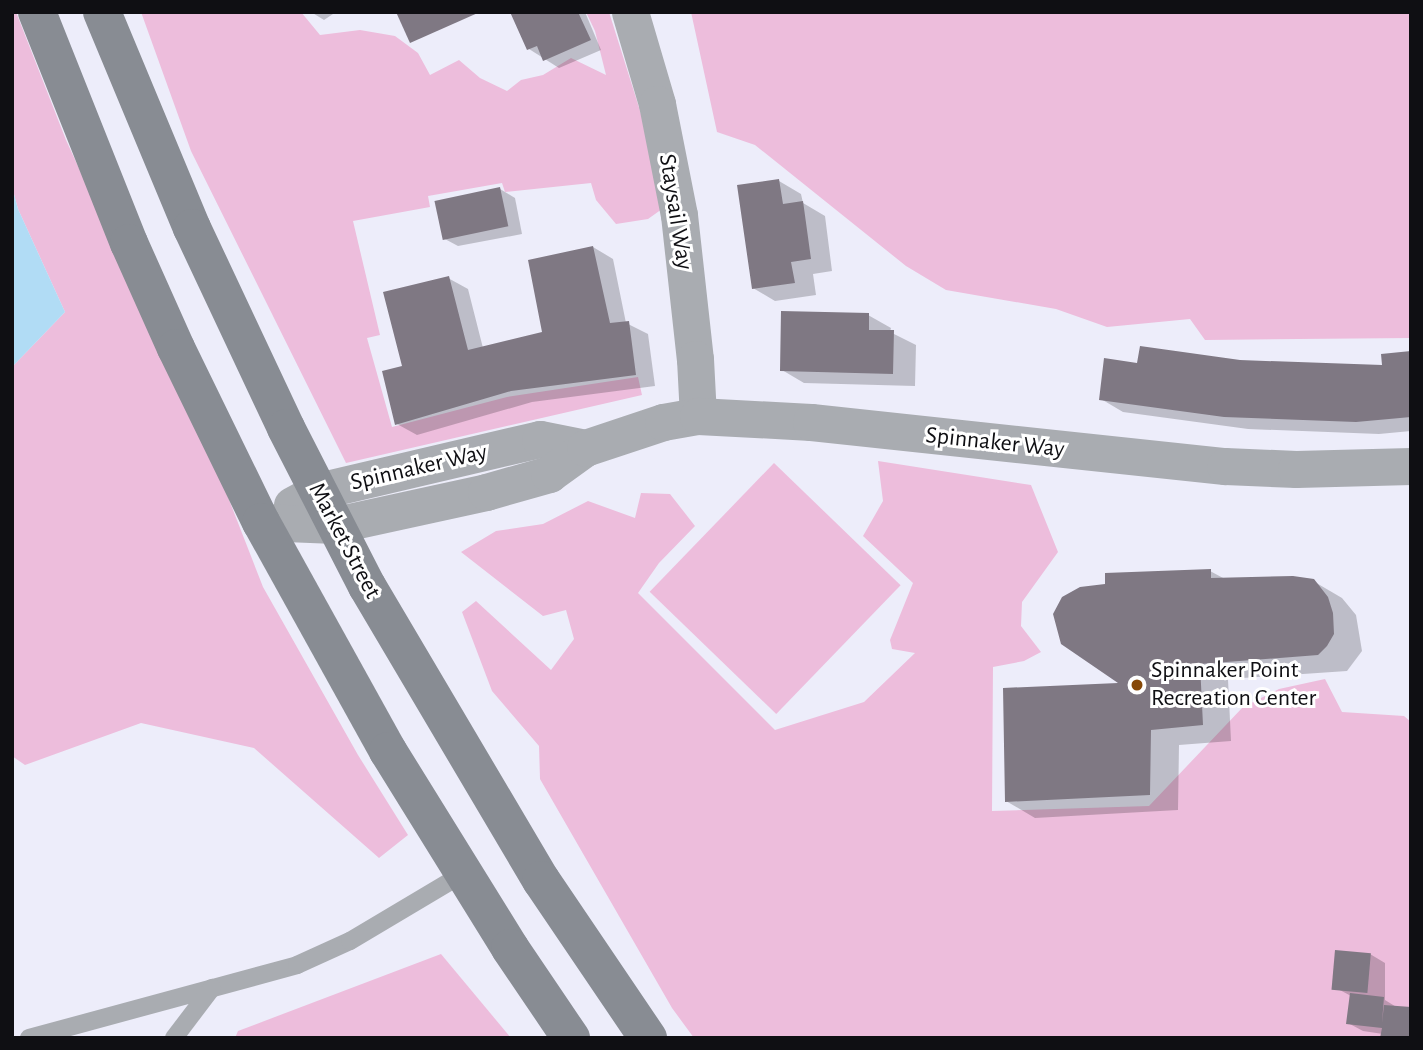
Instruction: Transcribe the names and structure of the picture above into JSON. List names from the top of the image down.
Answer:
{
  "streets": {
    "main road": ["Market Street"],
    "street": ["Staysail Way", "Spinnaker Way"]
  },
  "crossings": [
    ["Staysail Way", "Spinnaker Way"],
    ["Spinnaker Way", "Market Street"]
  ],
  "places": ["Spinnaker Point Recreation Center"]
}
